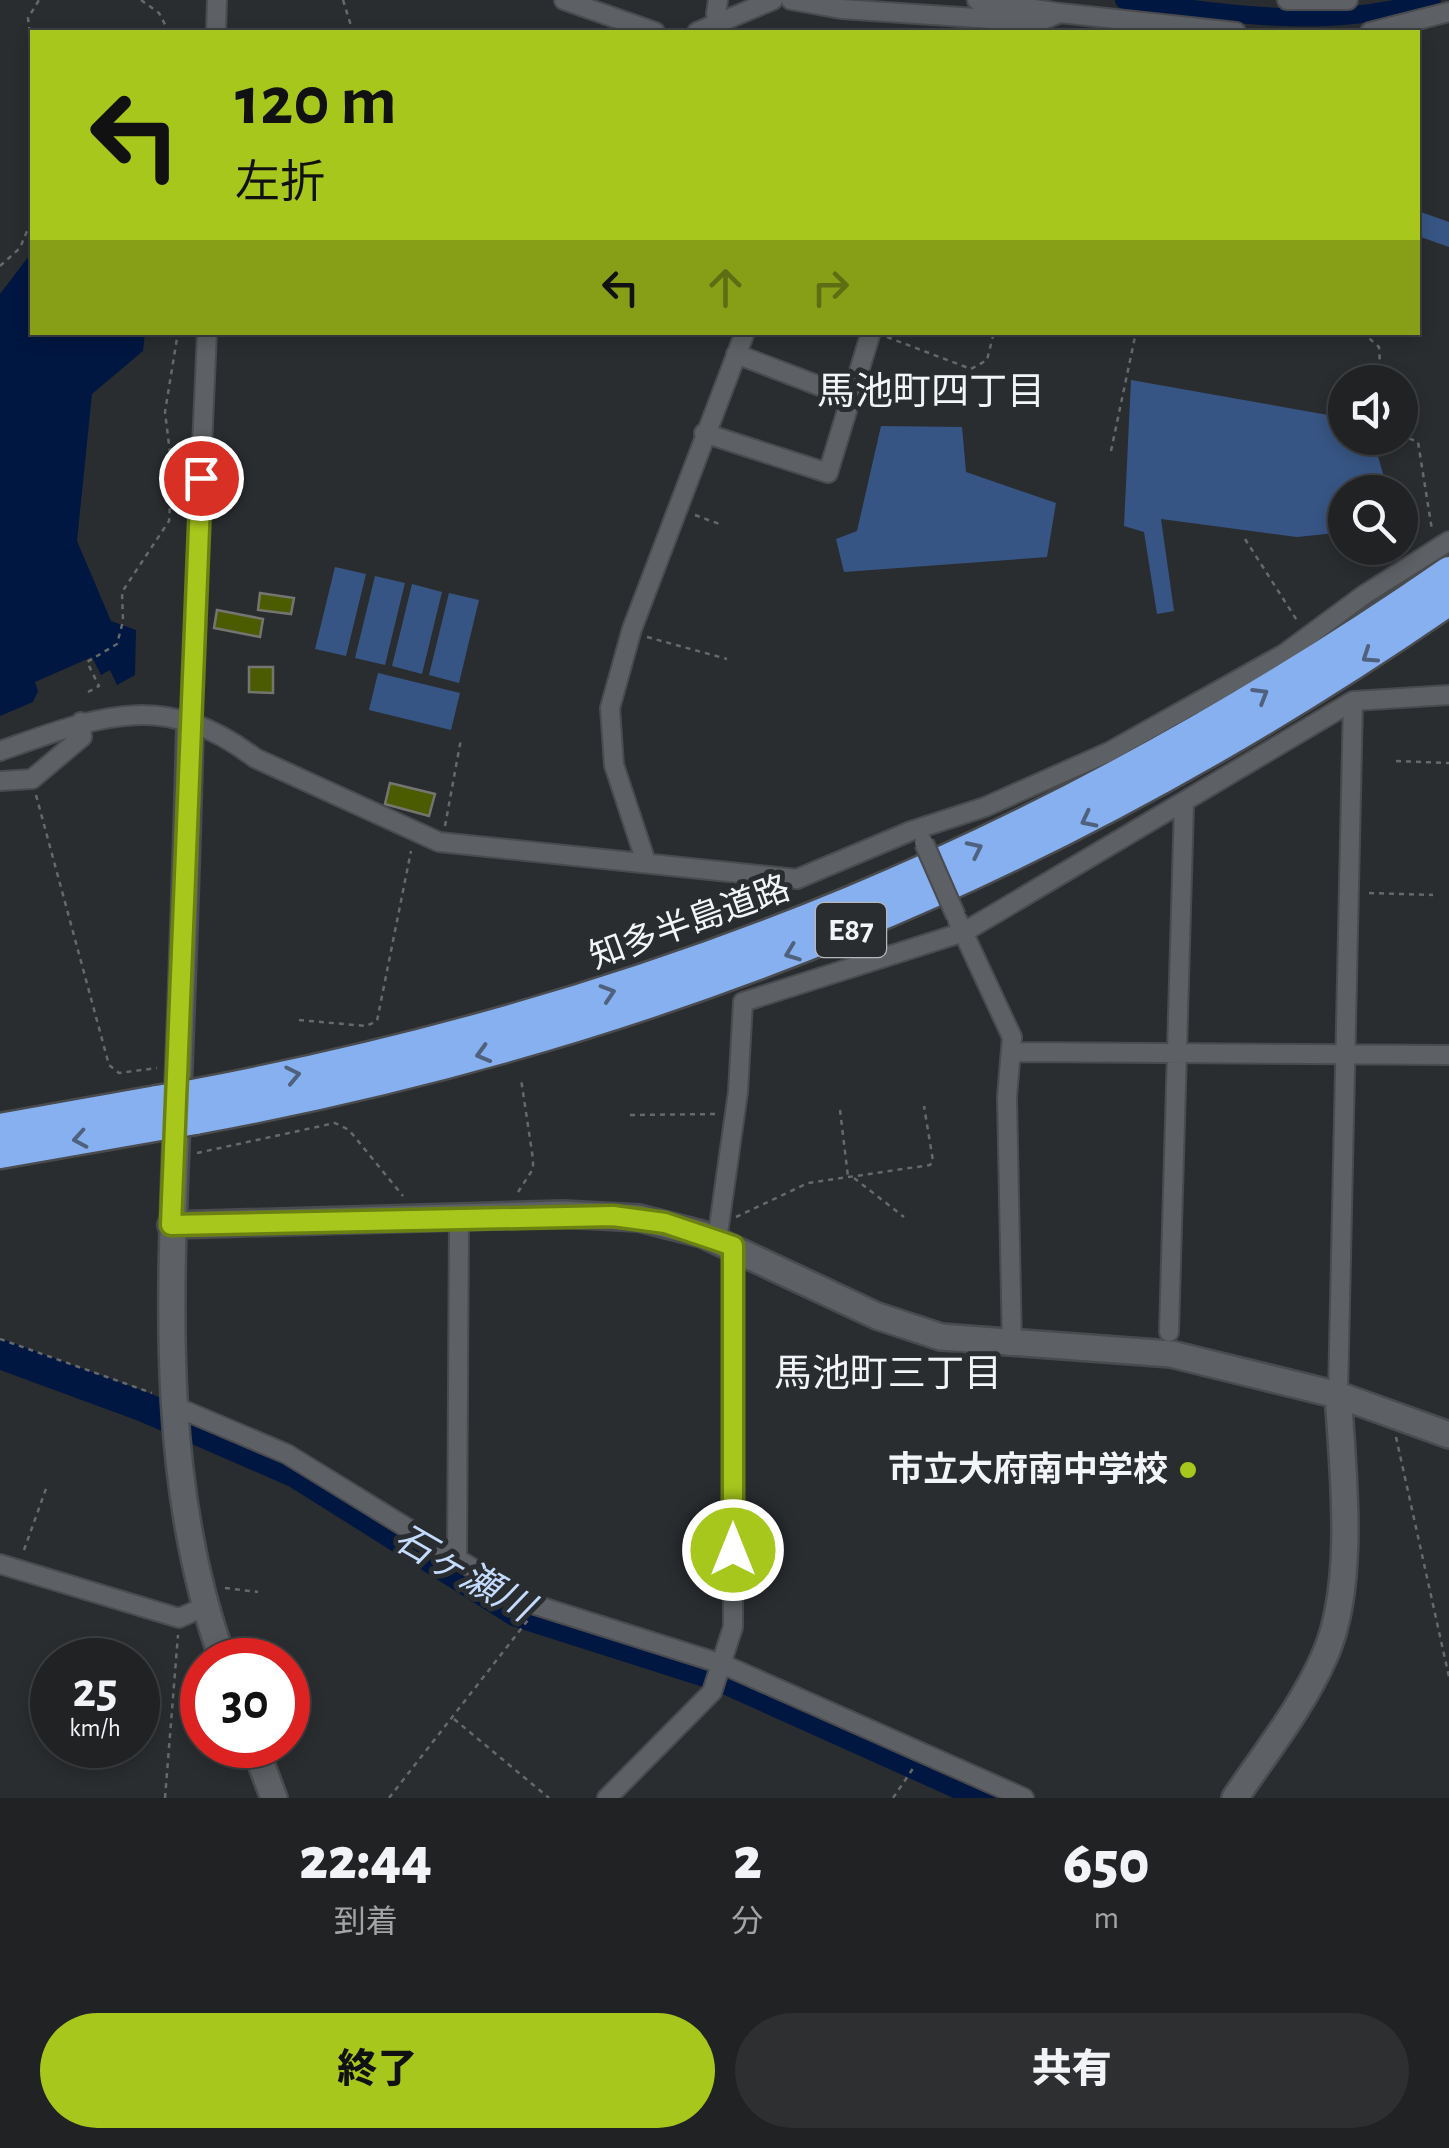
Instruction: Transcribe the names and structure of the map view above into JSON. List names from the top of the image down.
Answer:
{
  "streets": {
    "highway": ["知多半島道路", "E87"]
  },
  "districts": ["馬池町四丁目", "馬池町三丁目"],
  "water": ["石ヶ瀬川"],
  "places": ["市立大府南中学校"],
  "page": {
    "turn": ["120 m", "左折"],
    "speed": "25 km/h",
    "limit": "30",
    "eta": [
      "22:44",
      "到着",
      "2",
      "分",
      "650",
      "m"
    ],
    "buttons": ["終了", "共有"]
  }
}
